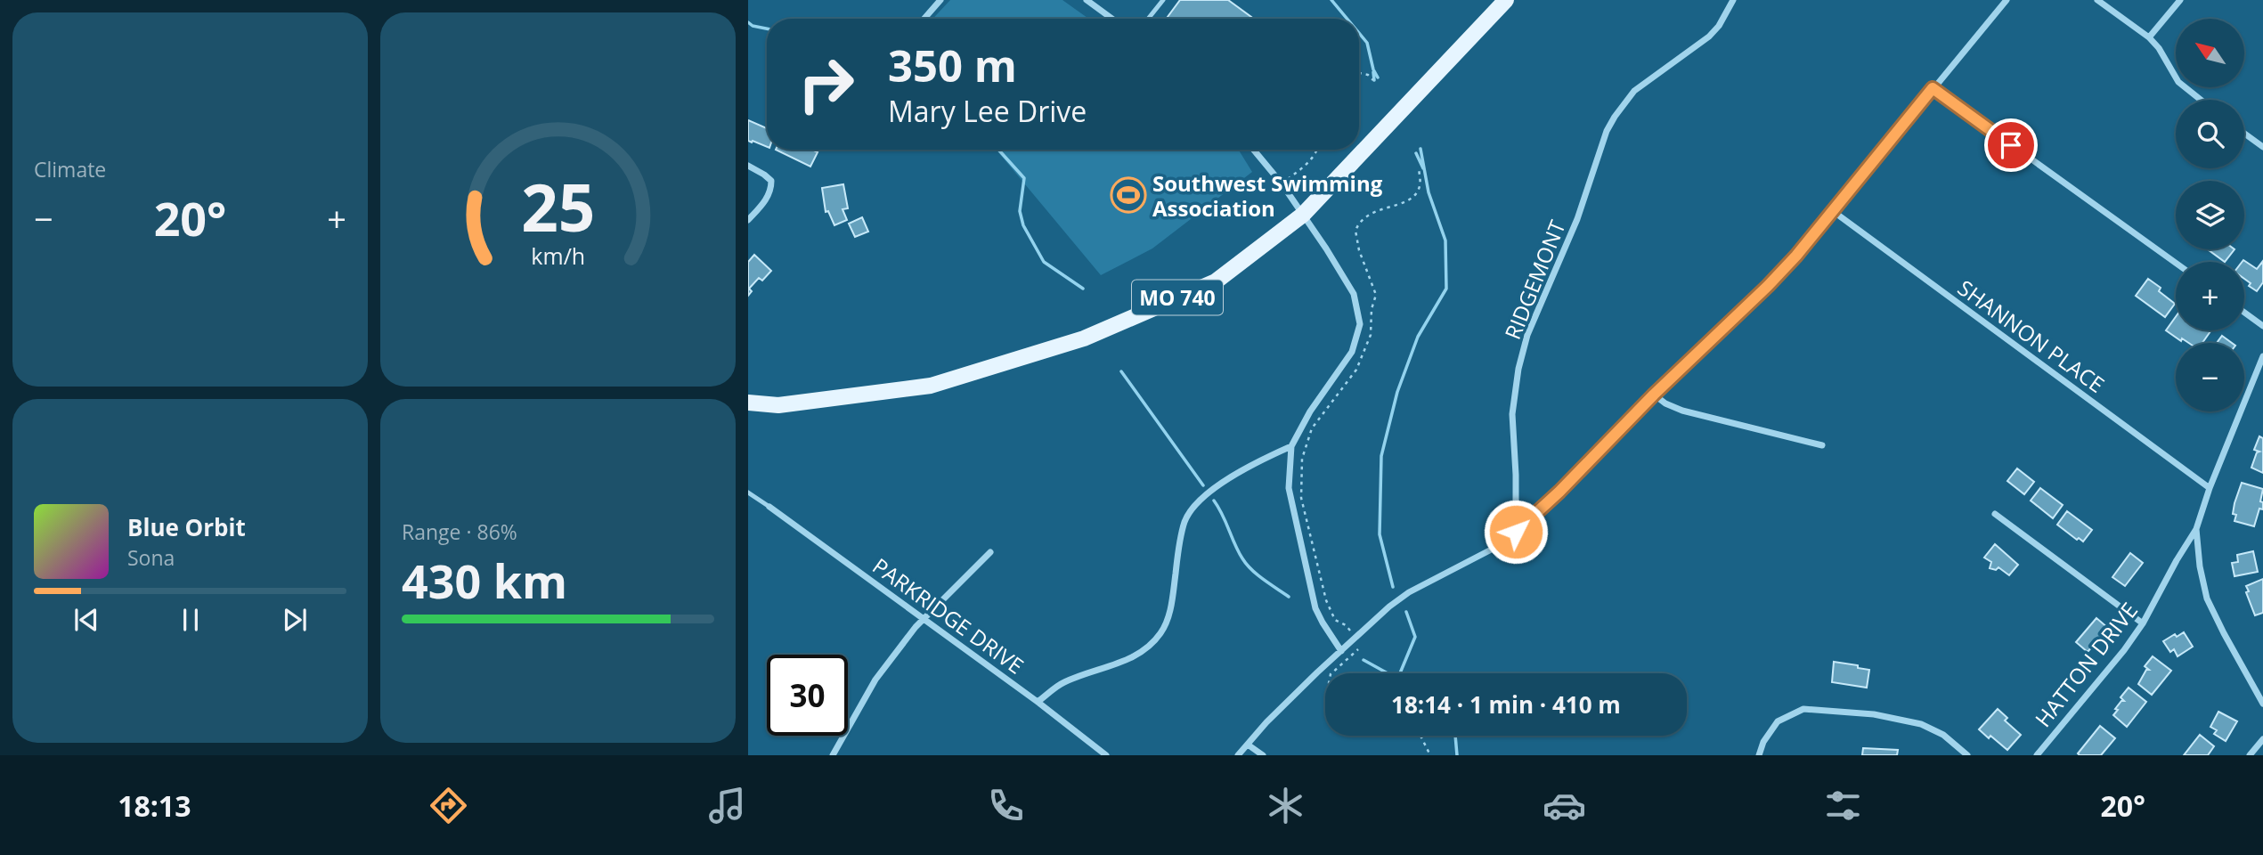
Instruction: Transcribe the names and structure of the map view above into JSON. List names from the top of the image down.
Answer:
{
  "streets": {
    "main road": ["MO 740"],
    "street": [
      "RIDGEMONT",
      "SHANNON PLACE",
      "PARKRIDGE DRIVE",
      "HATTON DRIVE"
    ]
  },
  "places": {
    "sports": ["Southwest Swimming Association"]
  },
  "north": "top left",
  "page": {
    "tile": [
      "Climate",
      ["Range · 86%", "430 km"]
    ],
    "map_buttons": ["+", "−"],
    "turn": ["350 m", "Mary Lee Drive"],
    "heat": ["−", "20°", "+"],
    "song": ["Blue Orbit", "Sona"],
    "limit": "30",
    "trip": "18:14 · 1 min · 410 m",
    "tabs": ["18:13", "20°"],
    "gauge": ["25", "km/h"]
  }
}
